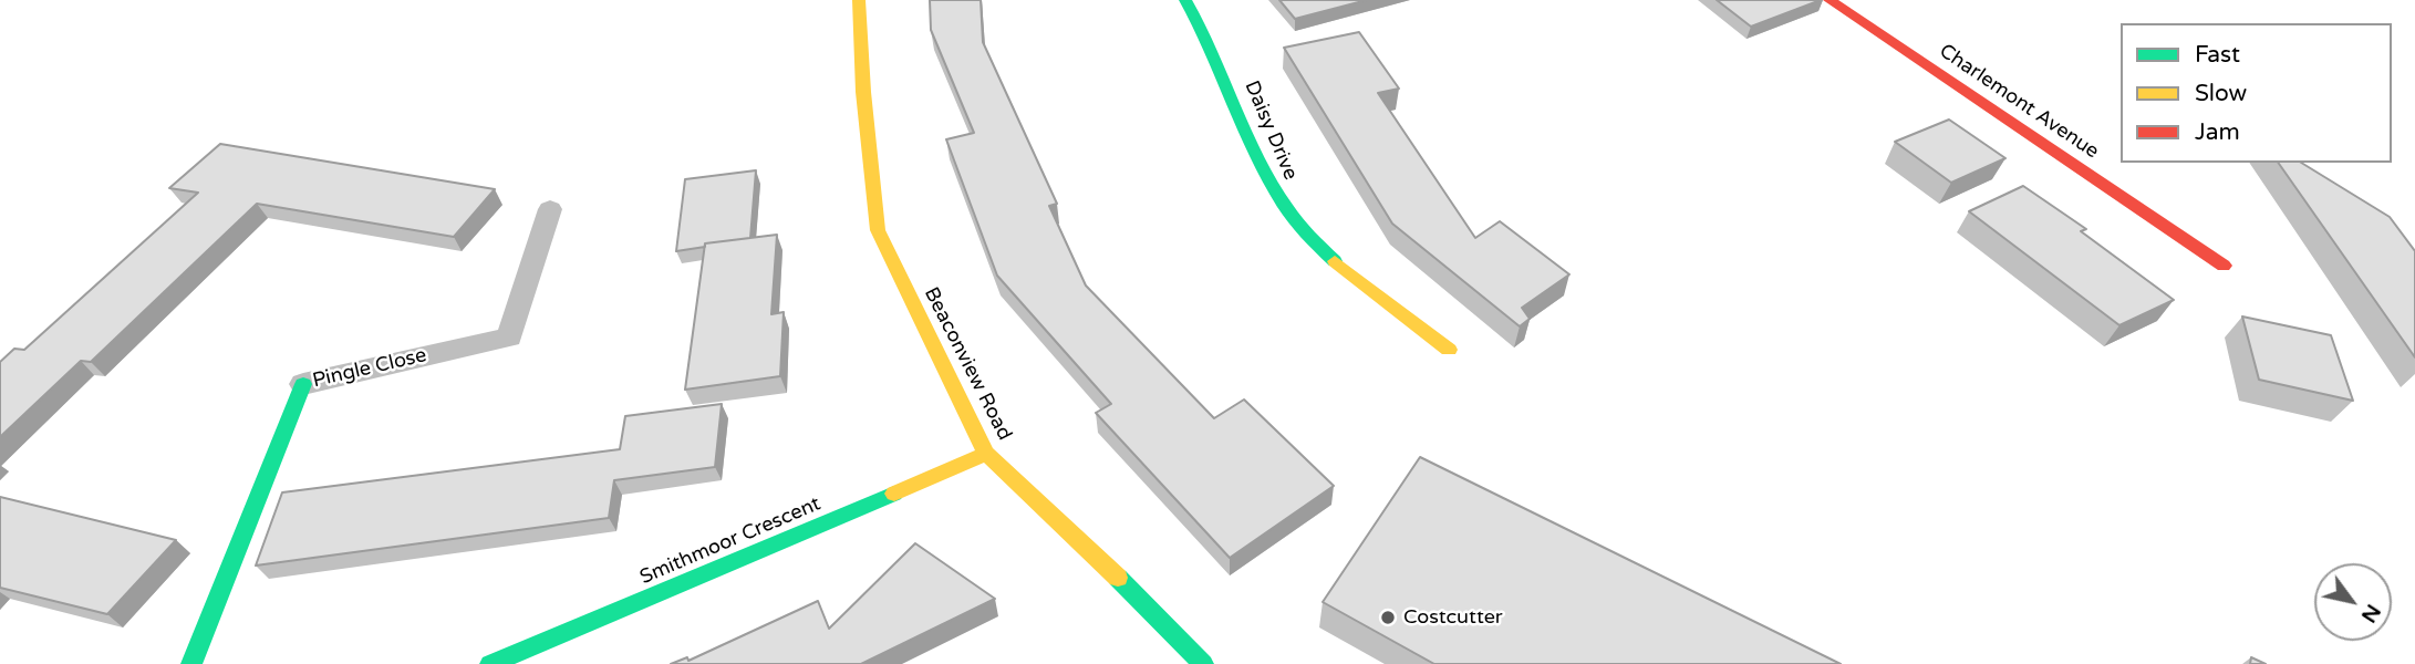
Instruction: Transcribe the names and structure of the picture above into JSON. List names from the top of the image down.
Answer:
{
  "streets": {
    "street": [
      "Charlemont Avenue",
      "Daisy Drive",
      "Beaconview Road",
      "Pingle Close",
      "Smithmoor Crescent"
    ]
  },
  "crossings": [
    ["Beaconview Road", "Smithmoor Crescent"]
  ],
  "places": ["Costcutter"],
  "legend": ["Fast", "Slow", "Jam"],
  "north": "bottom right"
}
